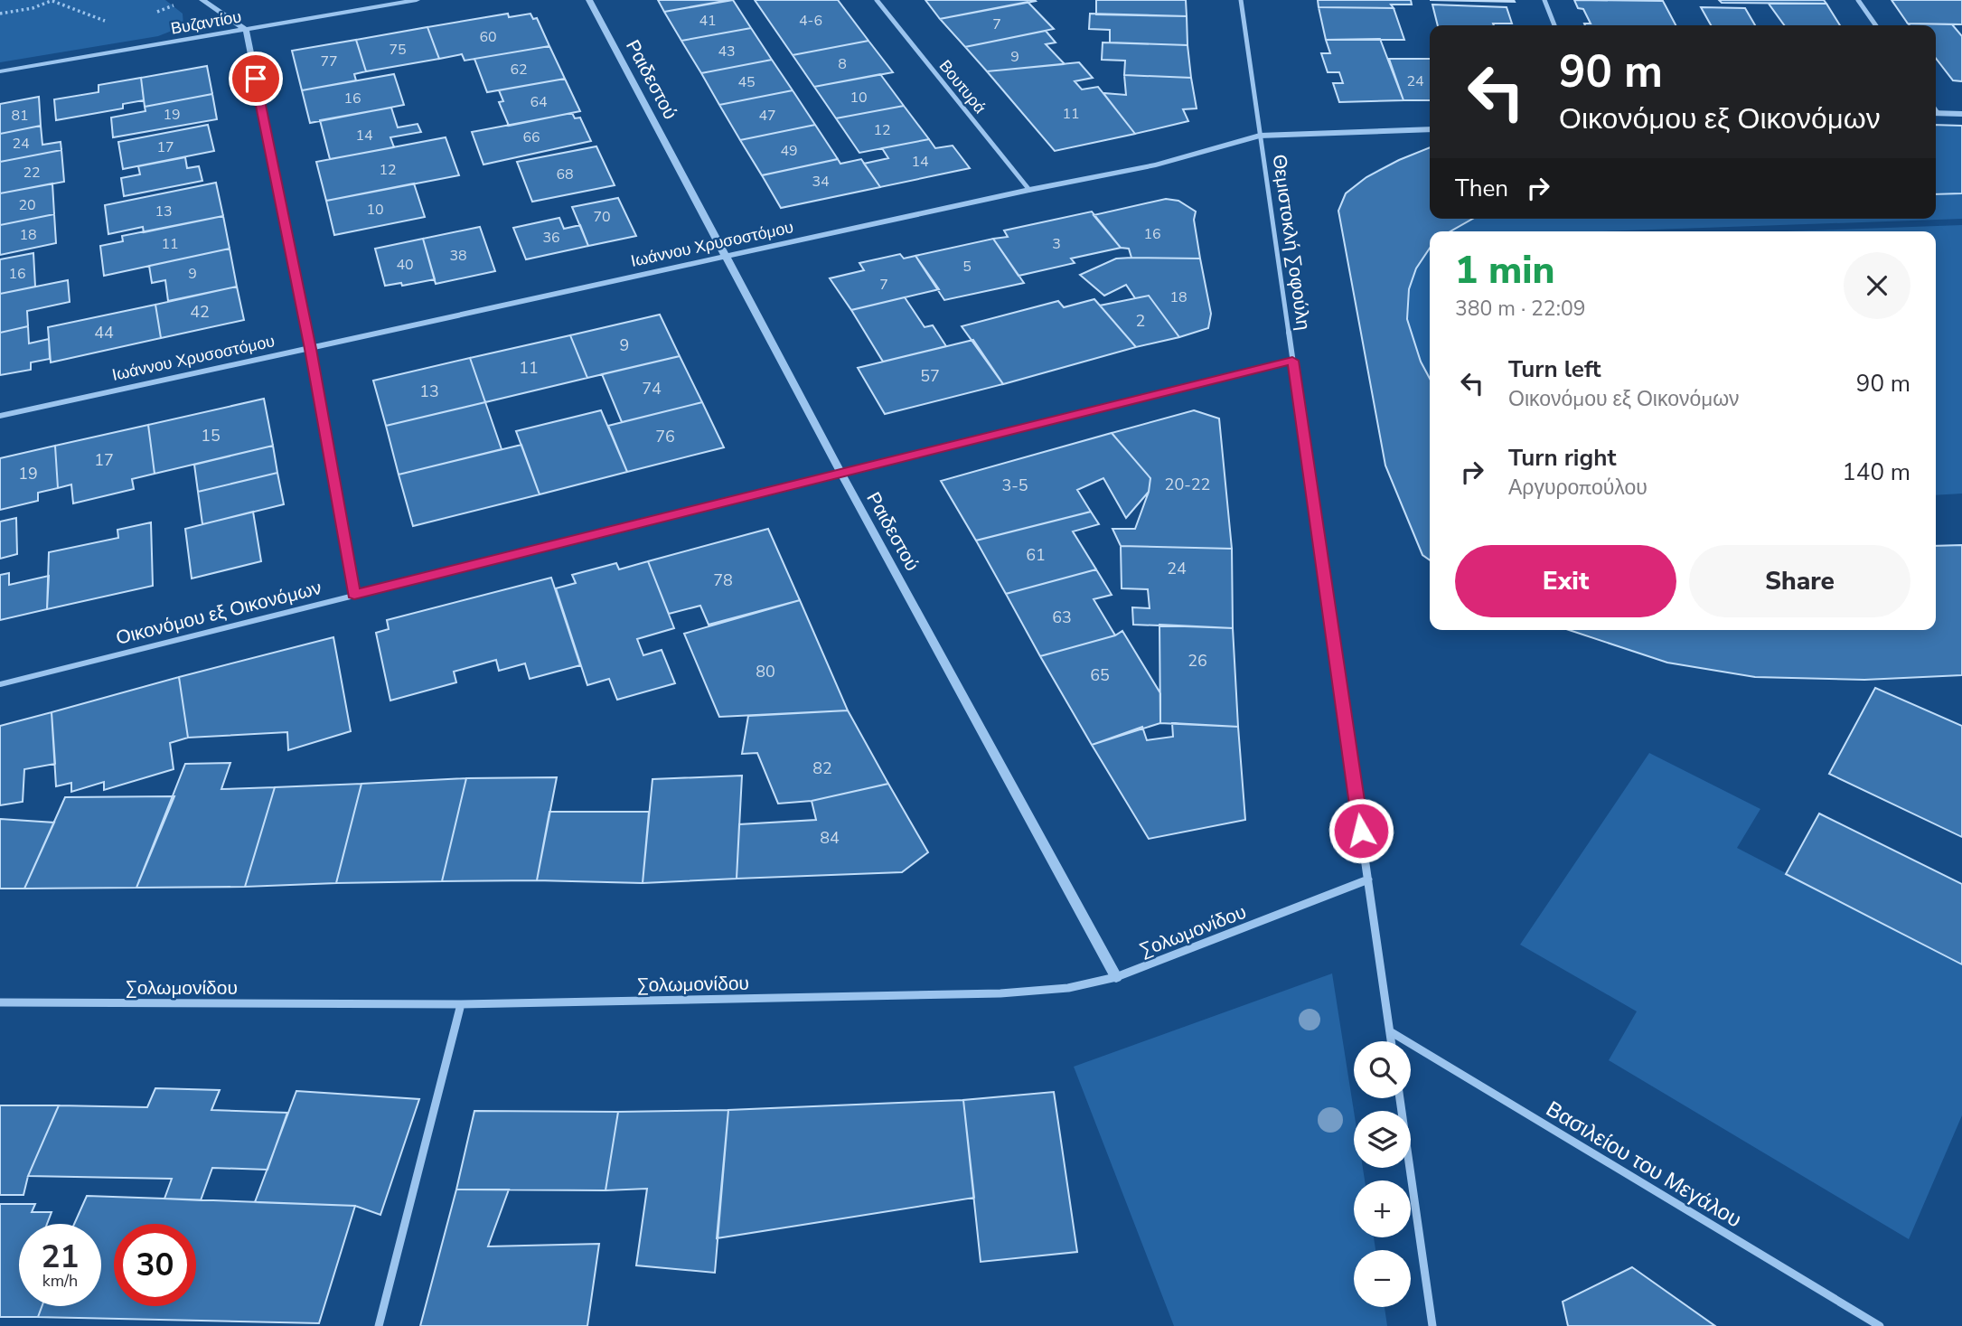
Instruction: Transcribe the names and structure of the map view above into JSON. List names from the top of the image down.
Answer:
{
  "streets": {
    "street": [
      "Βυζαντίου",
      "Ραιδεστού",
      "Βουτυρά",
      "Θεμιστοκλή Σοφούλη",
      "Ιωάννου Χρυσοστόμου",
      "Οικονόμου εξ Οικονόμων",
      "Σολωμονίδου",
      "Βασιλείου του Μεγάλου"
    ]
  },
  "crossings": [
    ["Ραιδεστού", "Ιωάννου Χρυσοστόμου"],
    ["Ραιδεστού", "Οικονόμου εξ Οικονόμων"],
    ["Ραιδεστού", "Σολωμονίδου"],
    ["Βουτυρά", "Ιωάννου Χρυσοστόμου"],
    ["Θεμιστοκλή Σοφούλη", "Ιωάννου Χρυσοστόμου"],
    ["Θεμιστοκλή Σοφούλη", "Οικονόμου εξ Οικονόμων"],
    ["Θεμιστοκλή Σοφούλη", "Σολωμονίδου"],
    ["Θεμιστοκλή Σοφούλη", "Βασιλείου του Μεγάλου"]
  ],
  "house_numbers": [
    "41",
    "4-6",
    "7",
    "60",
    "75",
    "43",
    "9",
    "77",
    "8",
    "62",
    "24",
    "45",
    "10",
    "16",
    "64",
    "11",
    "19",
    "81",
    "47",
    "12",
    "14",
    "66",
    "24",
    "17",
    "49",
    "14",
    "12",
    "22",
    "68",
    "34",
    "20",
    "10",
    "13",
    "70",
    "16",
    "18",
    "36",
    "11",
    "3",
    "38",
    "40",
    "5",
    "16",
    "9",
    "7",
    "18",
    "42",
    "2",
    "44",
    "9",
    "11",
    "57",
    "74",
    "13",
    "15",
    "76",
    "17",
    "19",
    "20-22",
    "3-5",
    "61",
    "24",
    "78",
    "63",
    "26",
    "80",
    "65",
    "82",
    "84"
  ],
  "page": {
    "turn": ["90 m", "Οικονόμου εξ Οικονόμων"],
    "then": "Then",
    "heading": ["1 min", "380 m · 22:09"],
    "list": [
      {
        "name": "Turn left",
        "note": "Οικονόμου εξ Οικονόμων",
        "value": "90 m"
      },
      {
        "name": "Turn right",
        "note": "Αργυροπούλου",
        "value": "140 m"
      }
    ],
    "buttons": ["Exit", "Share"],
    "map_buttons": ["+", "−"],
    "speed": "21 km/h",
    "limit": "30"
  }
}
